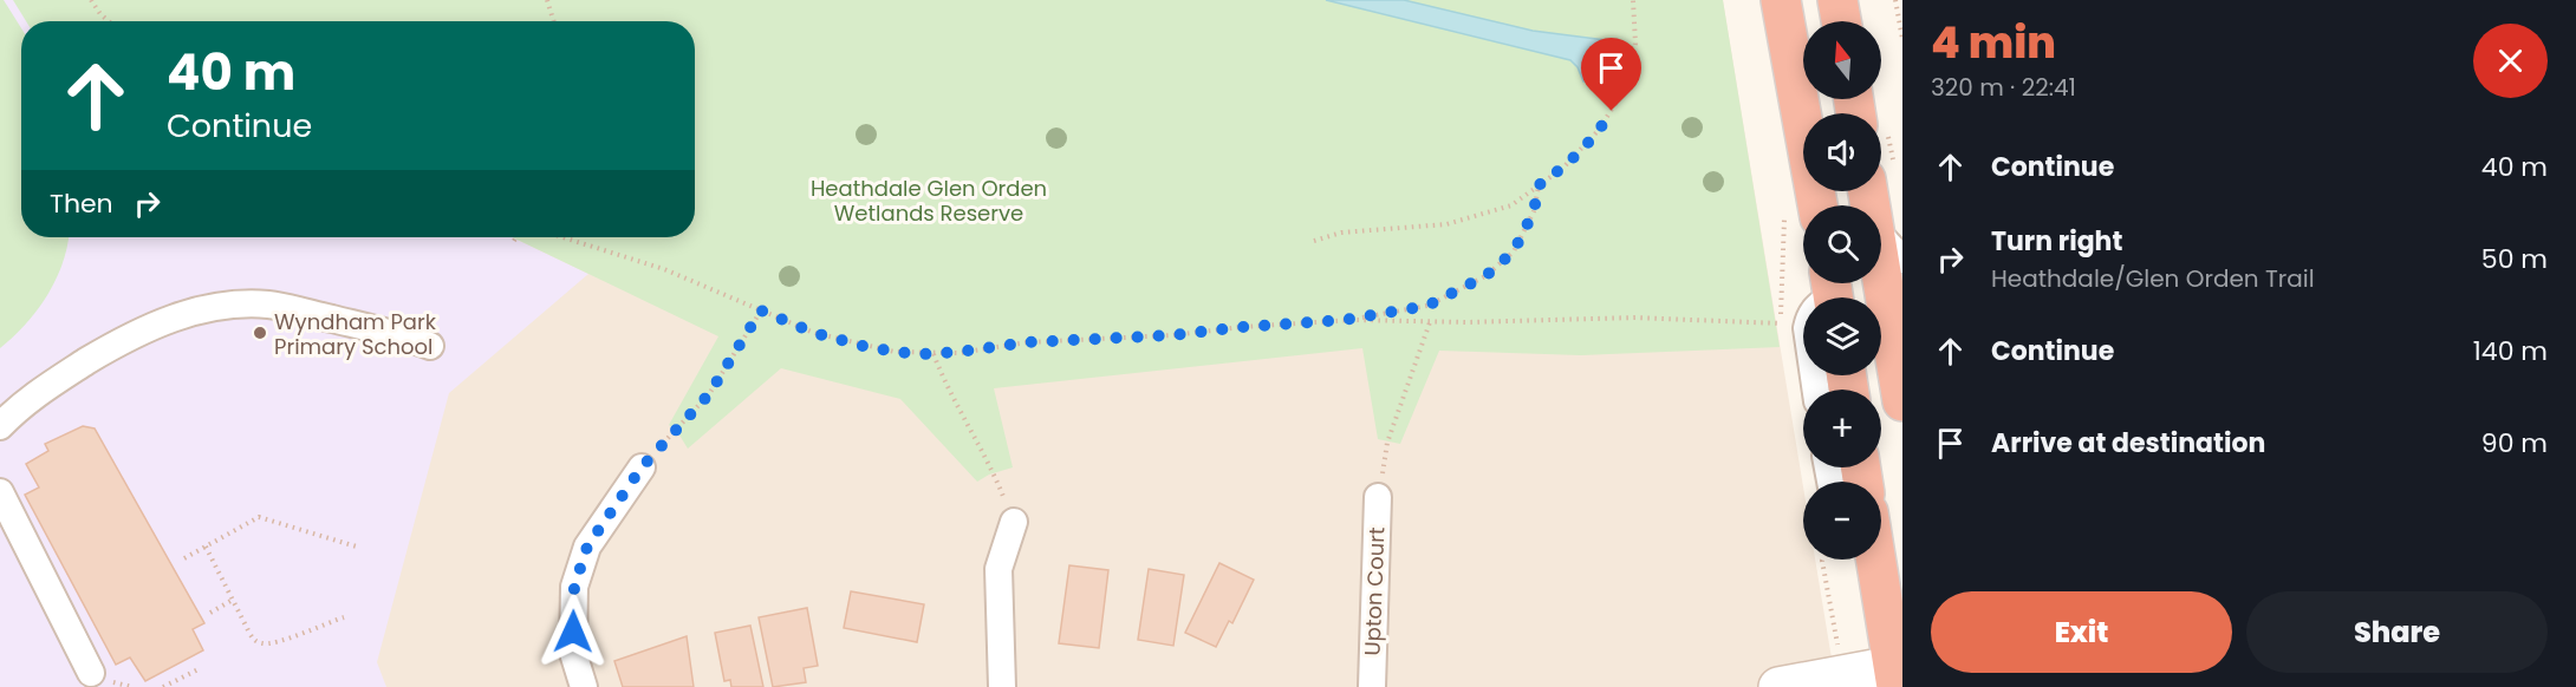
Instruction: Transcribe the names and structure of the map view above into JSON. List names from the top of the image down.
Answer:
{
  "streets": {
    "street": ["Upton Court"]
  },
  "parks": ["Heathdale Glen Orden Wetlands Reserve"],
  "places": ["Wyndham Park Primary School"],
  "north": "top",
  "page": {
    "heading": ["4 min", "320 m · 22:41"],
    "map_buttons": ["+", "−"],
    "turn": ["40 m", "Continue"],
    "list": [
      {
        "name": "Continue",
        "value": "40 m"
      },
      {
        "name": "Turn right",
        "note": "Heathdale/Glen Orden Trail",
        "value": "50 m"
      },
      {
        "name": "Continue",
        "value": "140 m"
      },
      {
        "name": "Arrive at destination",
        "value": "90 m"
      }
    ],
    "then": "Then",
    "buttons": ["Exit", "Share"]
  }
}
